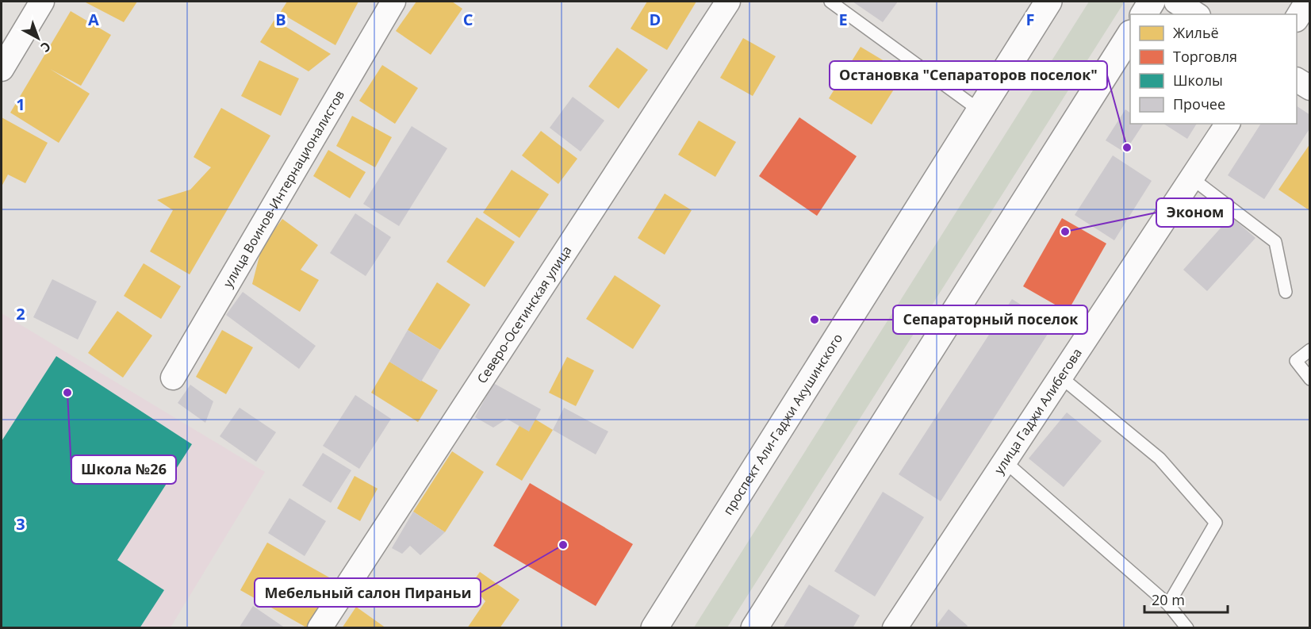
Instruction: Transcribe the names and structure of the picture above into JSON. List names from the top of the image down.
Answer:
{
  "streets": {
    "main road": ["проспект Али-Гаджи Акушинского"],
    "street": ["улица Воинов-Интернационалистов", "Северо-Осетинская улица", "улица Гаджи Алибегова"]
  },
  "places": [
    "Остановка \"Сепараторов поселок\"",
    "Эконом",
    "Сепараторный поселок",
    "Школа №26",
    "Мебельный салон Пираньи"
  ],
  "legend": [
    "Жильё",
    "Торговля",
    "Школы",
    "Прочее"
  ],
  "scale_bar": "20 m",
  "north": "bottom right",
  "grid": {
    "columns": [
      "A",
      "B",
      "C",
      "D",
      "E",
      "F"
    ],
    "rows": ["1", "2", "3"]
  }
}
